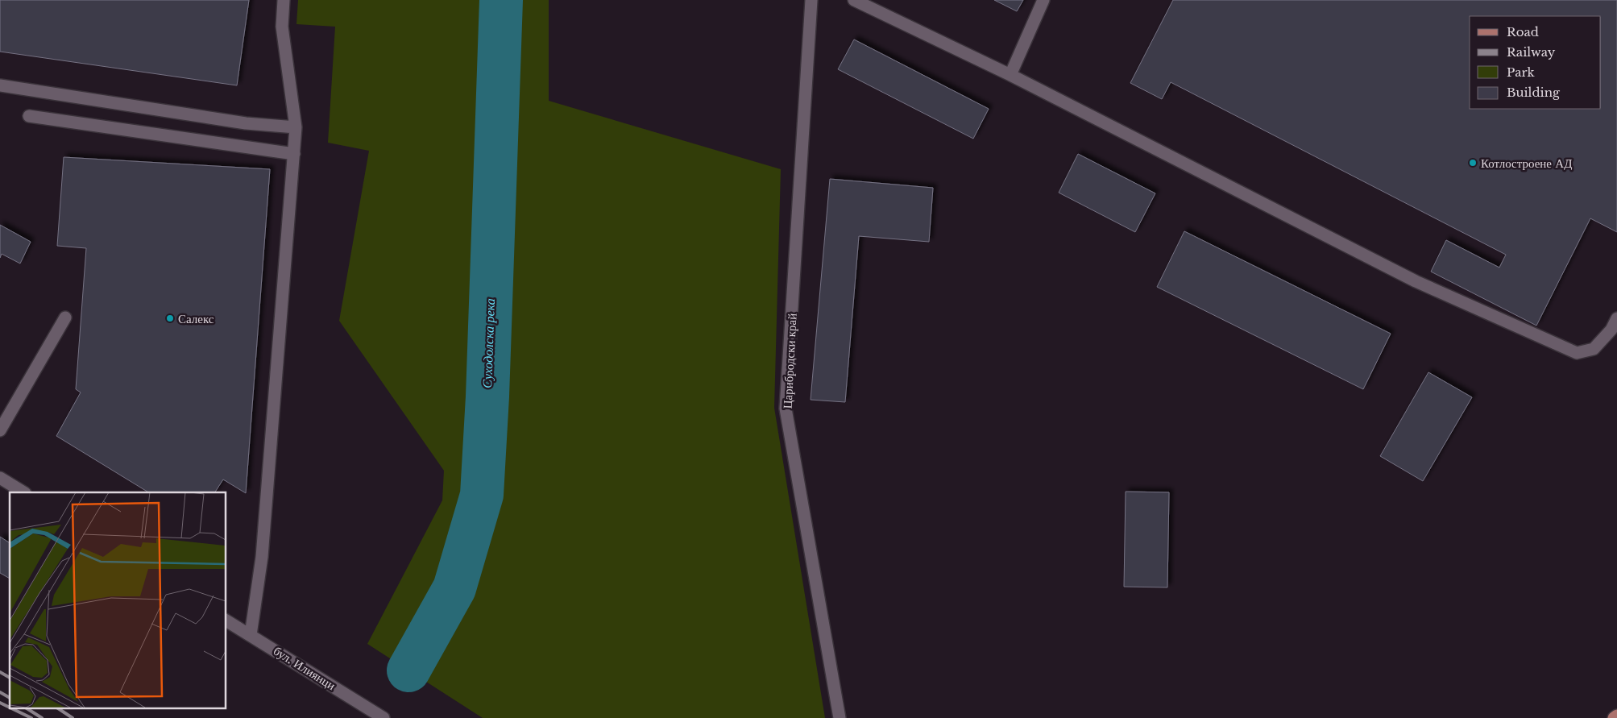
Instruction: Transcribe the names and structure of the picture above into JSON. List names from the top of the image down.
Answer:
{
  "streets": {
    "street": ["Царибродски край", "бул. Илиянци"]
  },
  "water": ["Суходолска река"],
  "places": ["Котлостроене АД", "Салекс"],
  "legend": [
    "Road",
    "Railway",
    "Park",
    "Building"
  ]
}
